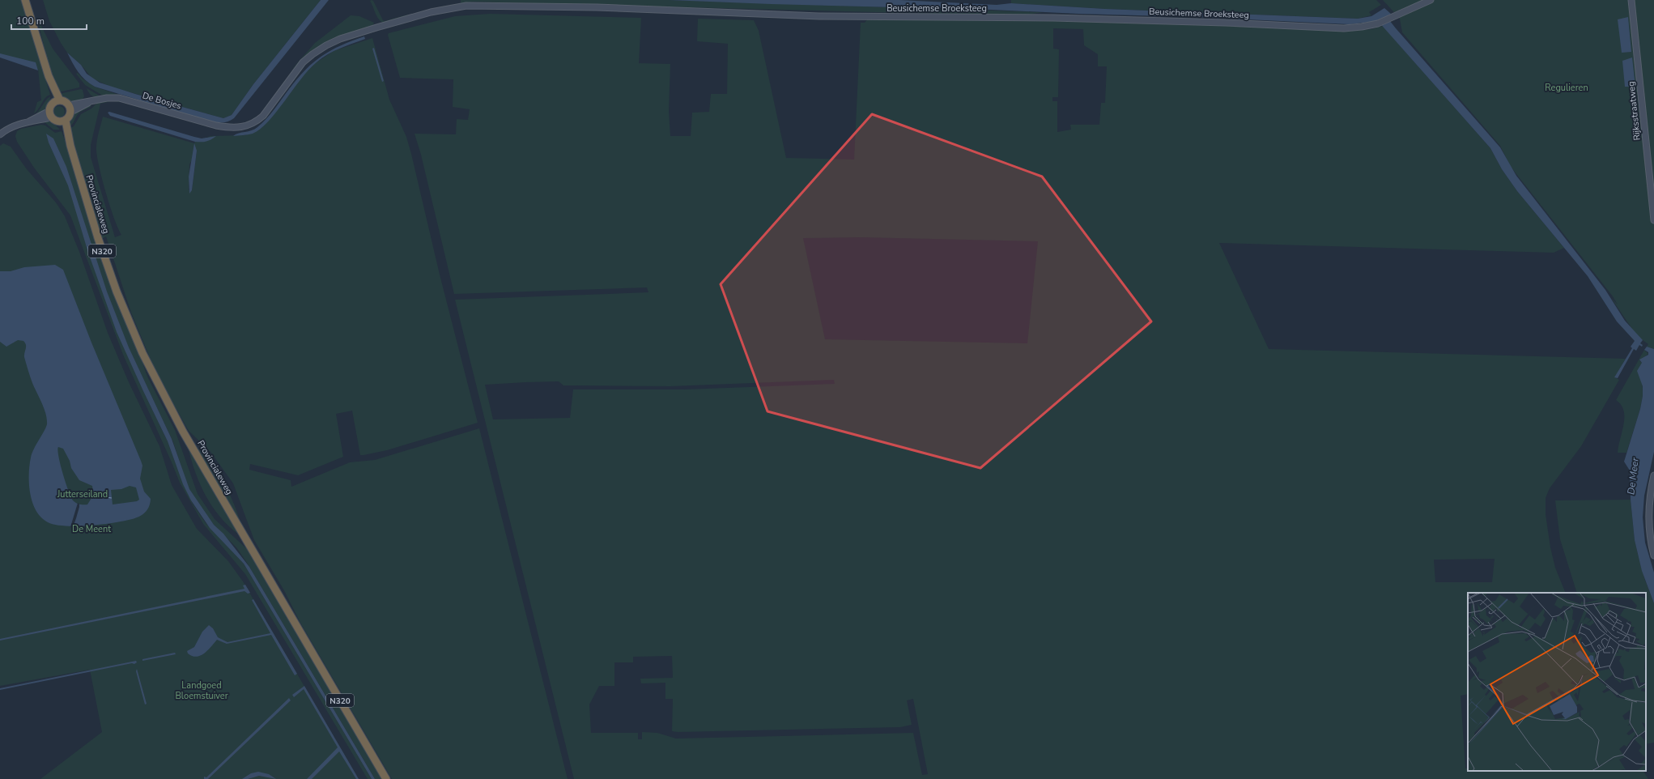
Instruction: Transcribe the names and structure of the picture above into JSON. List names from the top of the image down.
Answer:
{
  "streets": {
    "highway": ["Provincialeweg", "N320"],
    "street": ["Beusichemse Broeksteeg", "De Bosjes", "Rijksstraatweg"]
  },
  "crossings": [
    ["Beusichemse Broeksteeg", "De Bosjes"]
  ],
  "water": ["De Meer"],
  "parks": [
    "Regulieren",
    "Jutterseiland",
    "De Meent",
    "Landgoed Bloemstuiver"
  ],
  "scale_bar": "100 m"
}
